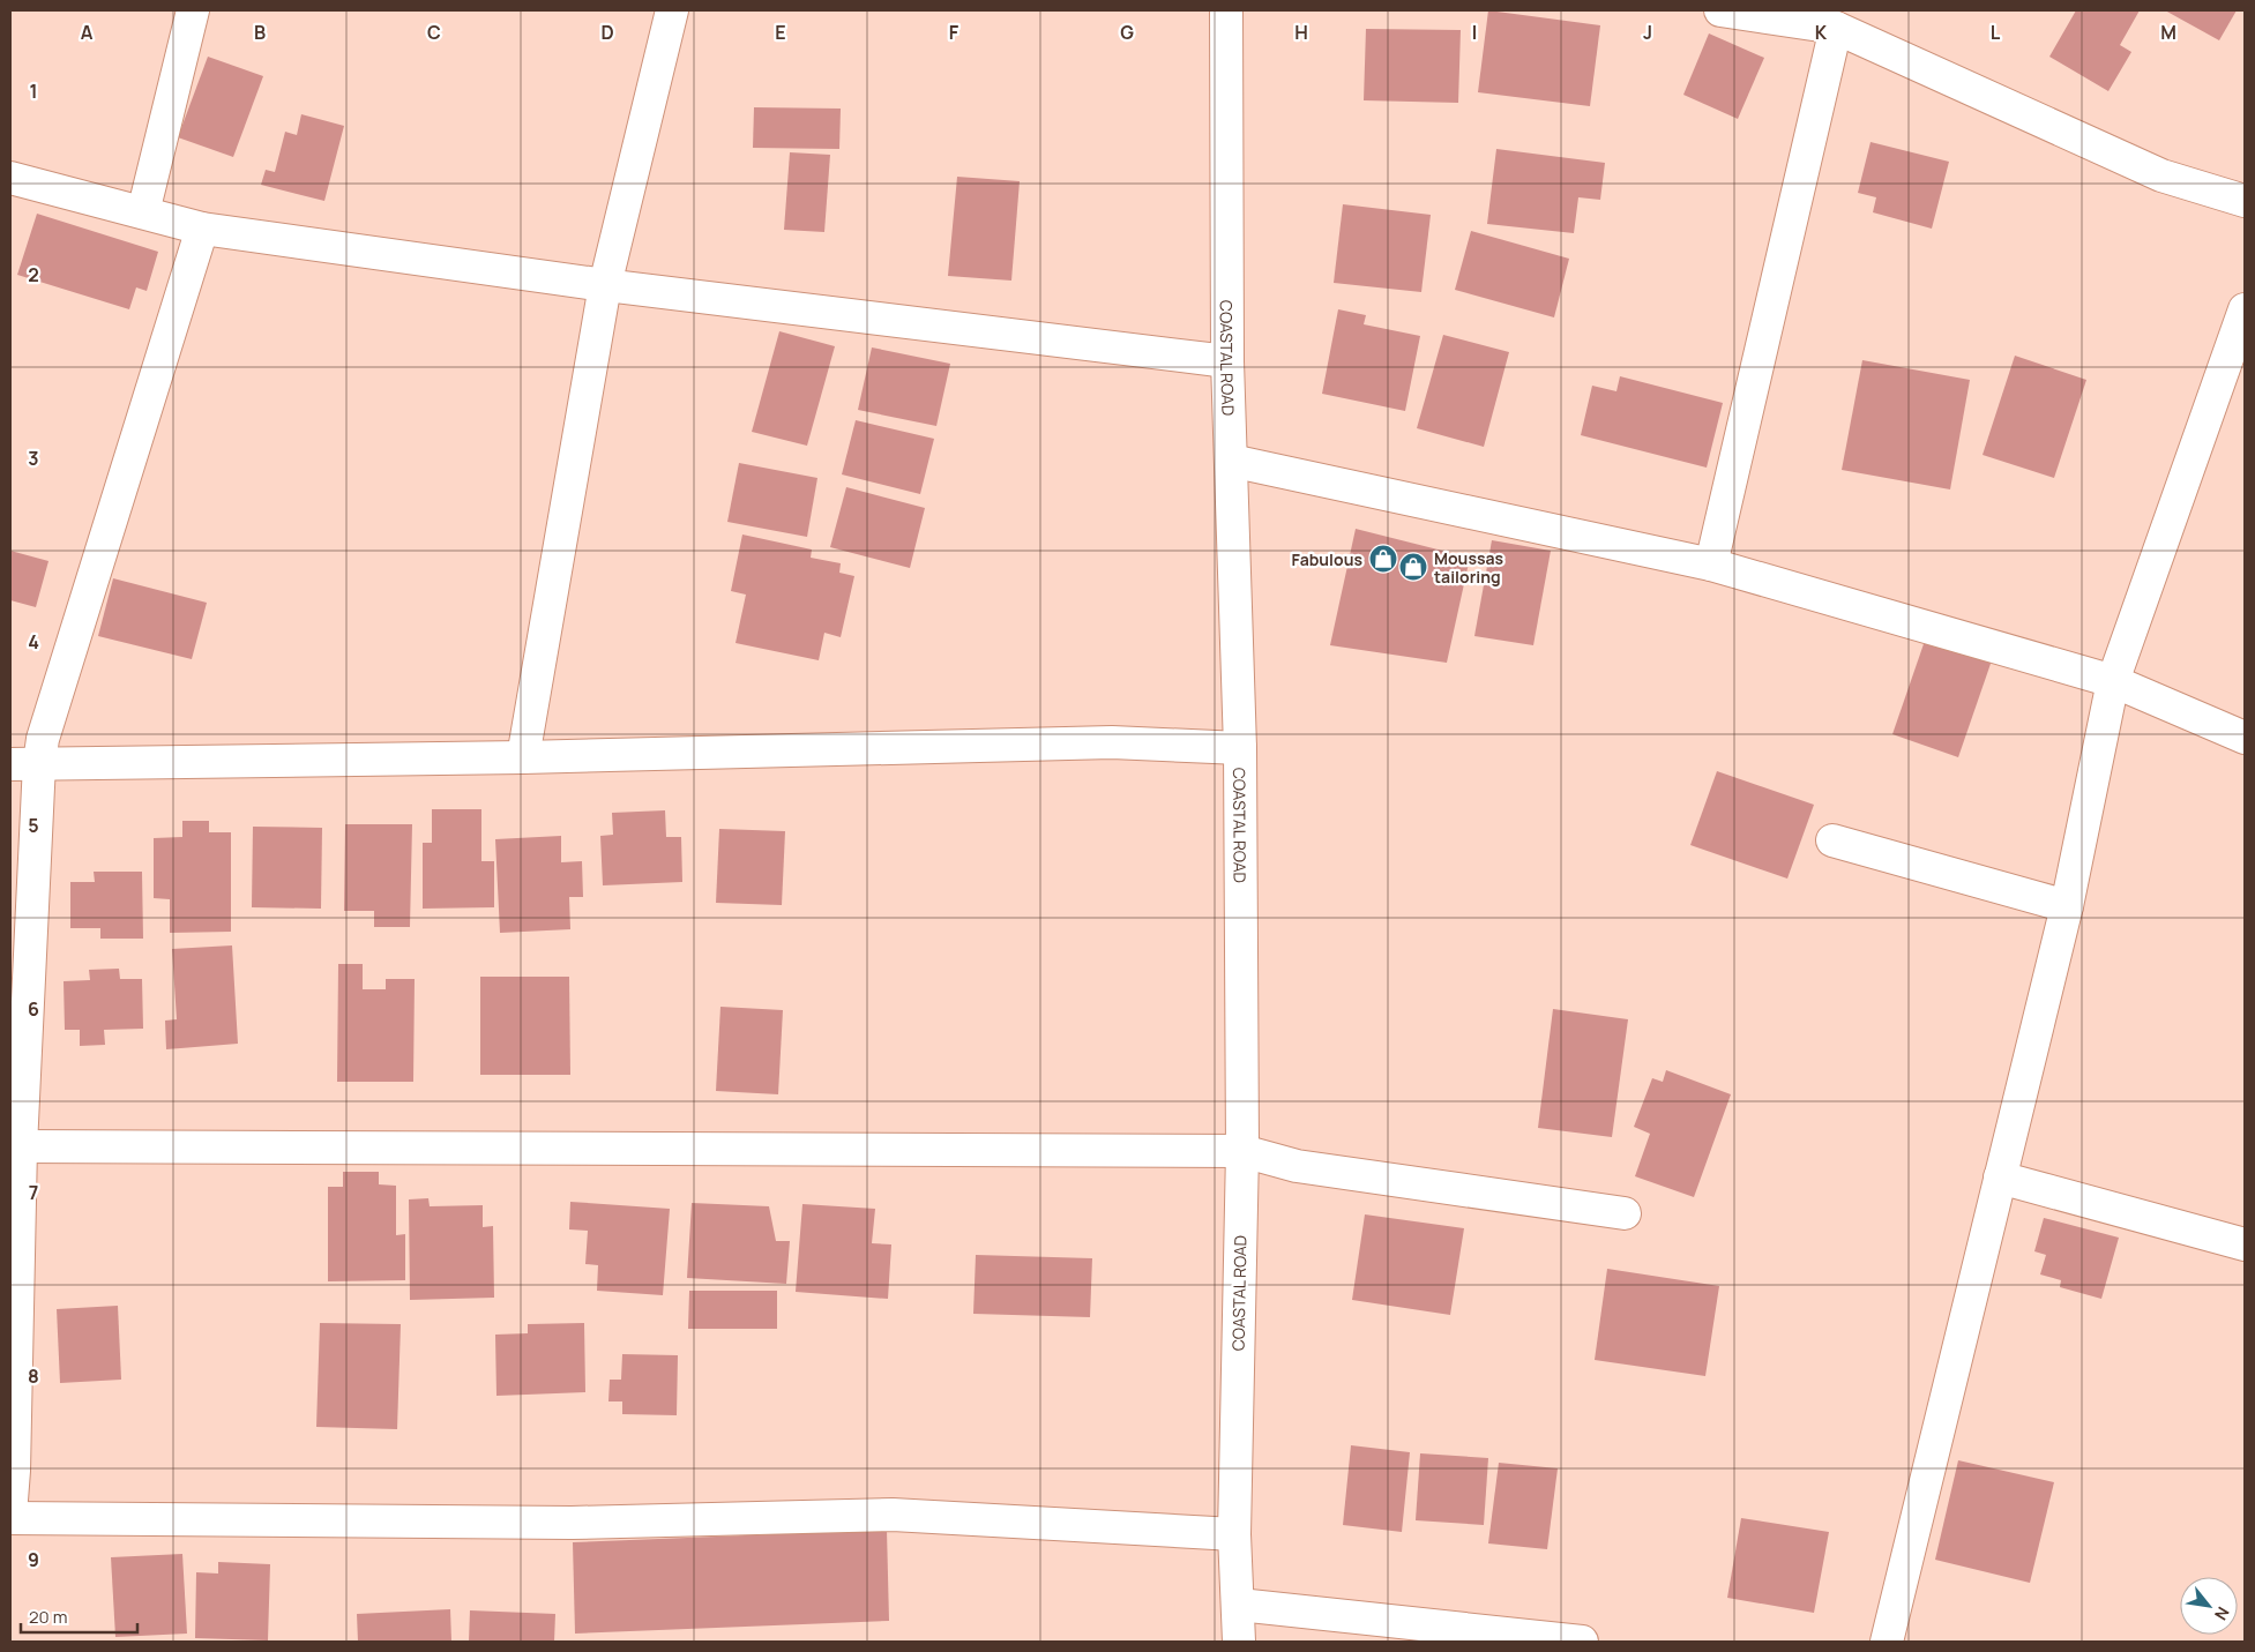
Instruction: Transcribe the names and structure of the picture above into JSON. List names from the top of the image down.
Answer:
{
  "streets": {
    "street": ["COASTAL ROAD"]
  },
  "places": {
    "shop": ["Fabulous", "Moussas tailoring"]
  },
  "scale_bar": "20 m",
  "north": "bottom right",
  "grid": {
    "columns": [
      "A",
      "B",
      "C",
      "D",
      "E",
      "F",
      "G",
      "H",
      "I",
      "J",
      "K",
      "L",
      "M"
    ],
    "rows": [
      "1",
      "2",
      "3",
      "4",
      "5",
      "6",
      "7",
      "8",
      "9"
    ]
  }
}
